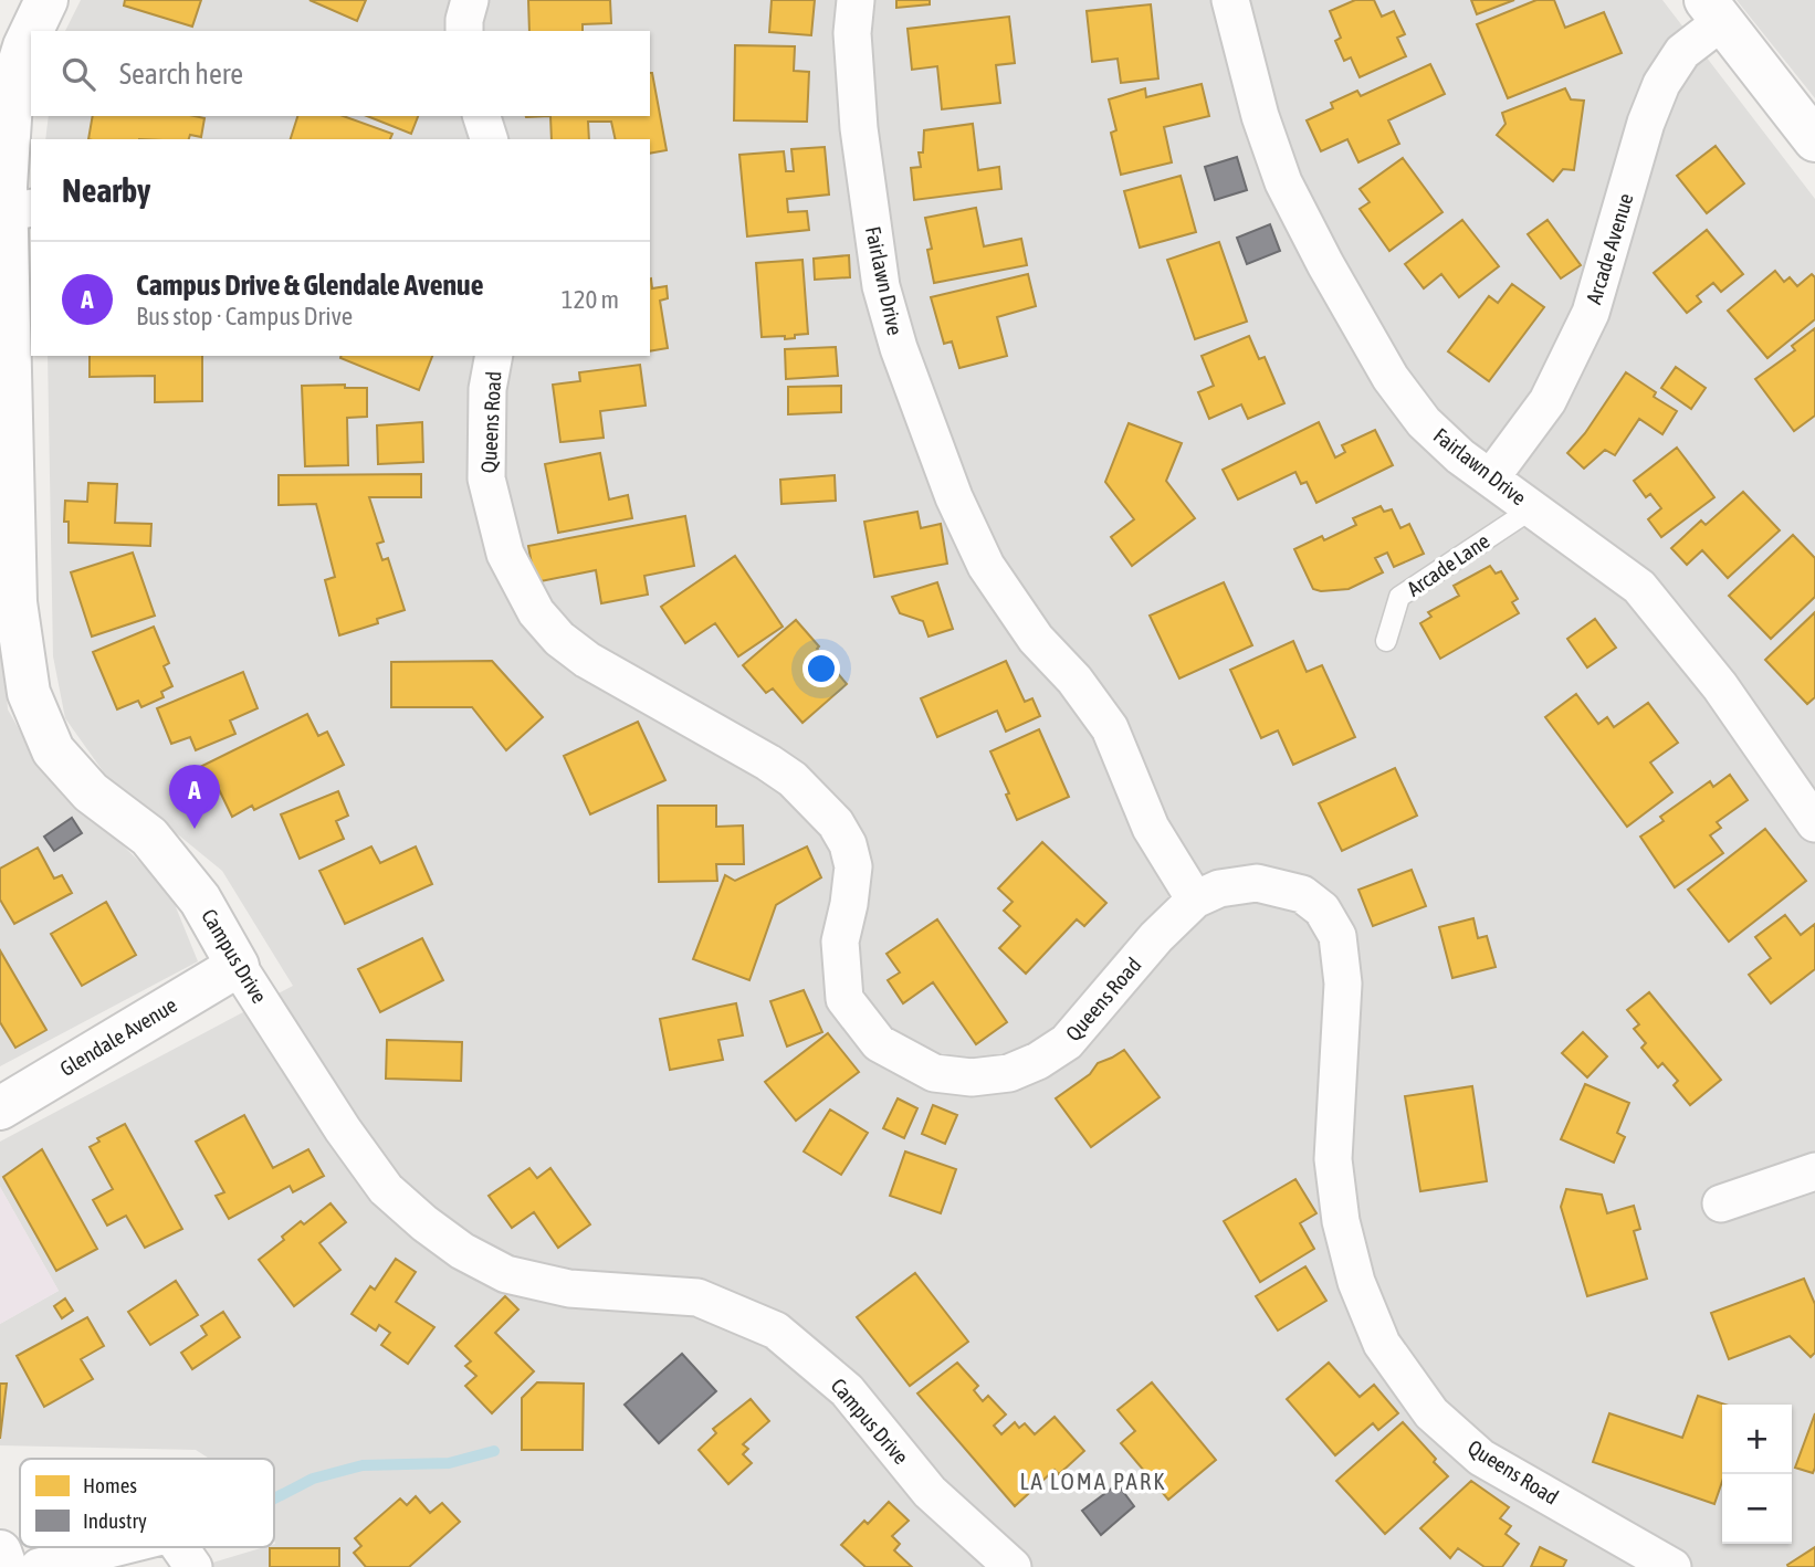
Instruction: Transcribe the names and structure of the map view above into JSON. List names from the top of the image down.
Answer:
{
  "streets": {
    "street": [
      "Arcade Avenue",
      "Fairlawn Drive",
      "Queens Road",
      "Campus Drive",
      "Glendale Avenue"
    ],
    "lane": ["Arcade Lane"]
  },
  "crossings": [
    ["Arcade Avenue", "Fairlawn Drive"],
    ["Fairlawn Drive", "Queens Road"],
    ["Fairlawn Drive", "Arcade Lane"],
    ["Campus Drive", "Glendale Avenue"]
  ],
  "districts": ["LA LOMA PARK"],
  "legend": ["Homes", "Industry"],
  "page": {
    "search": "Search here",
    "heading": "Nearby",
    "list": [
      {
        "mark": "A",
        "name": "Campus Drive & Glendale Avenue",
        "note": "Bus stop · Campus Drive",
        "value": "120 m"
      }
    ],
    "pins": "A",
    "map_buttons": ["+", "−"]
  }
}
